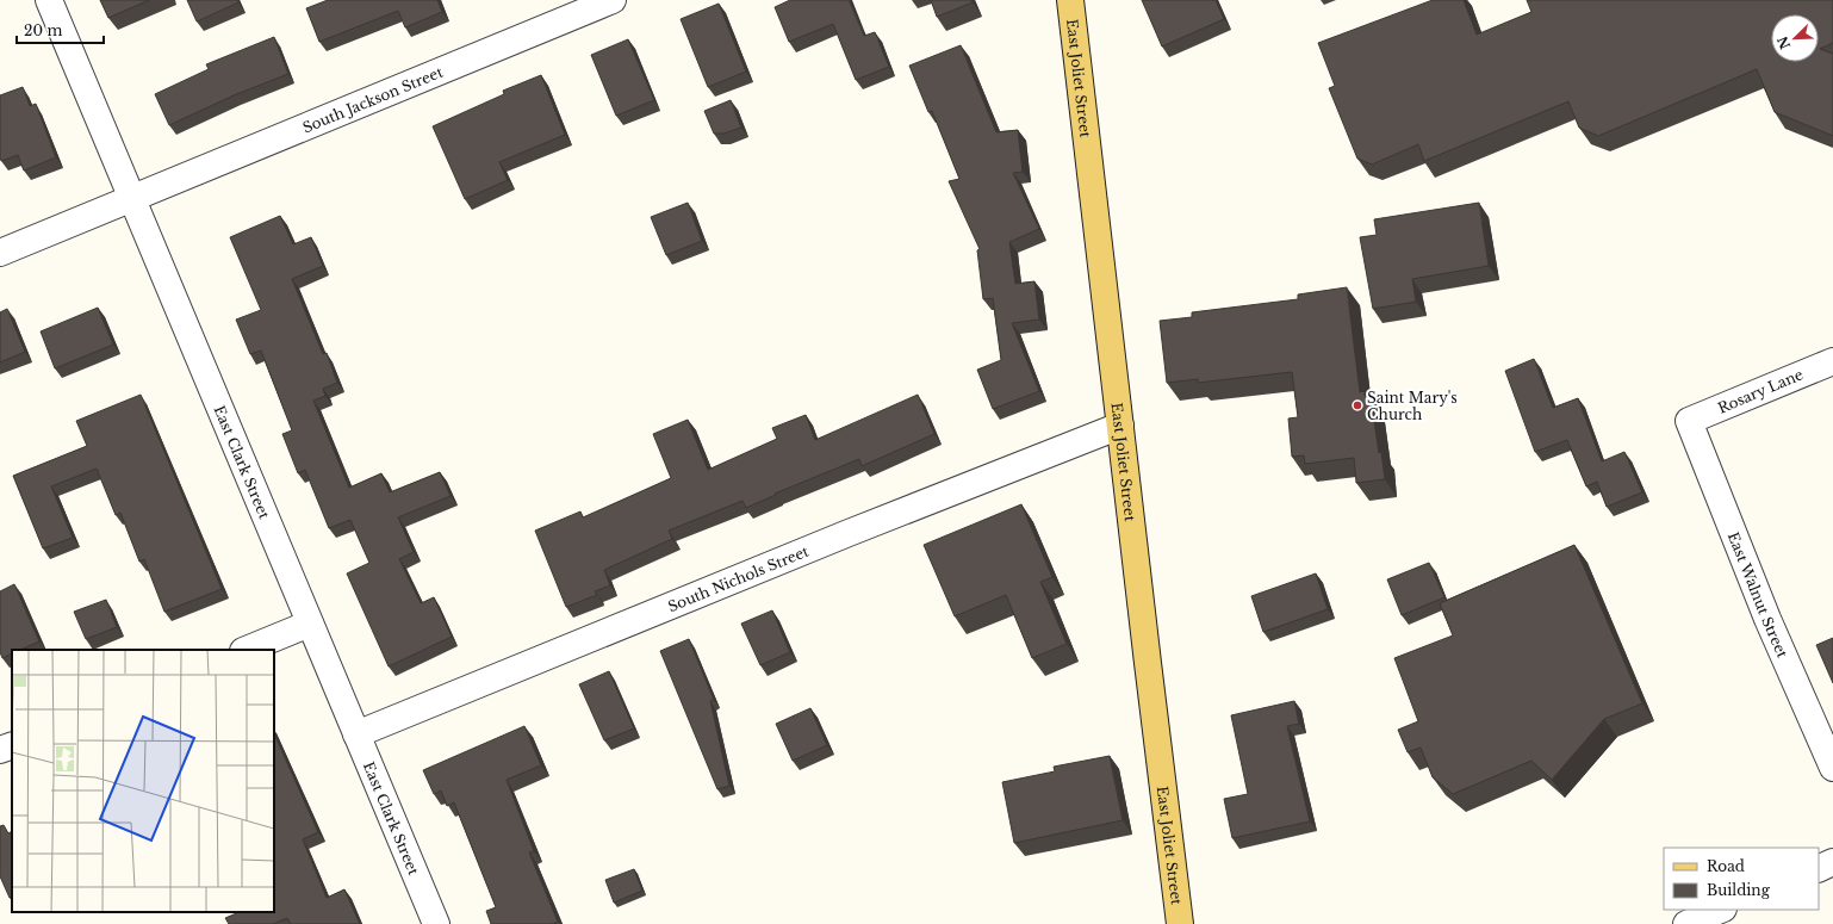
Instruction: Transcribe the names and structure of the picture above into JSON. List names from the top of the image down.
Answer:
{
  "streets": {
    "main road": ["East Joliet Street"],
    "street": [
      "South Jackson Street",
      "Rosary Lane",
      "East Clark Street",
      "South Nichols Street",
      "East Walnut Street"
    ]
  },
  "crossings": [
    ["East Joliet Street", "South Nichols Street"],
    ["South Jackson Street", "East Clark Street"],
    ["Rosary Lane", "East Walnut Street"],
    ["East Clark Street", "South Nichols Street"]
  ],
  "places": ["Saint Mary's Church"],
  "legend": ["Road", "Building"],
  "scale_bar": "20 m",
  "north": "bottom left"
}
